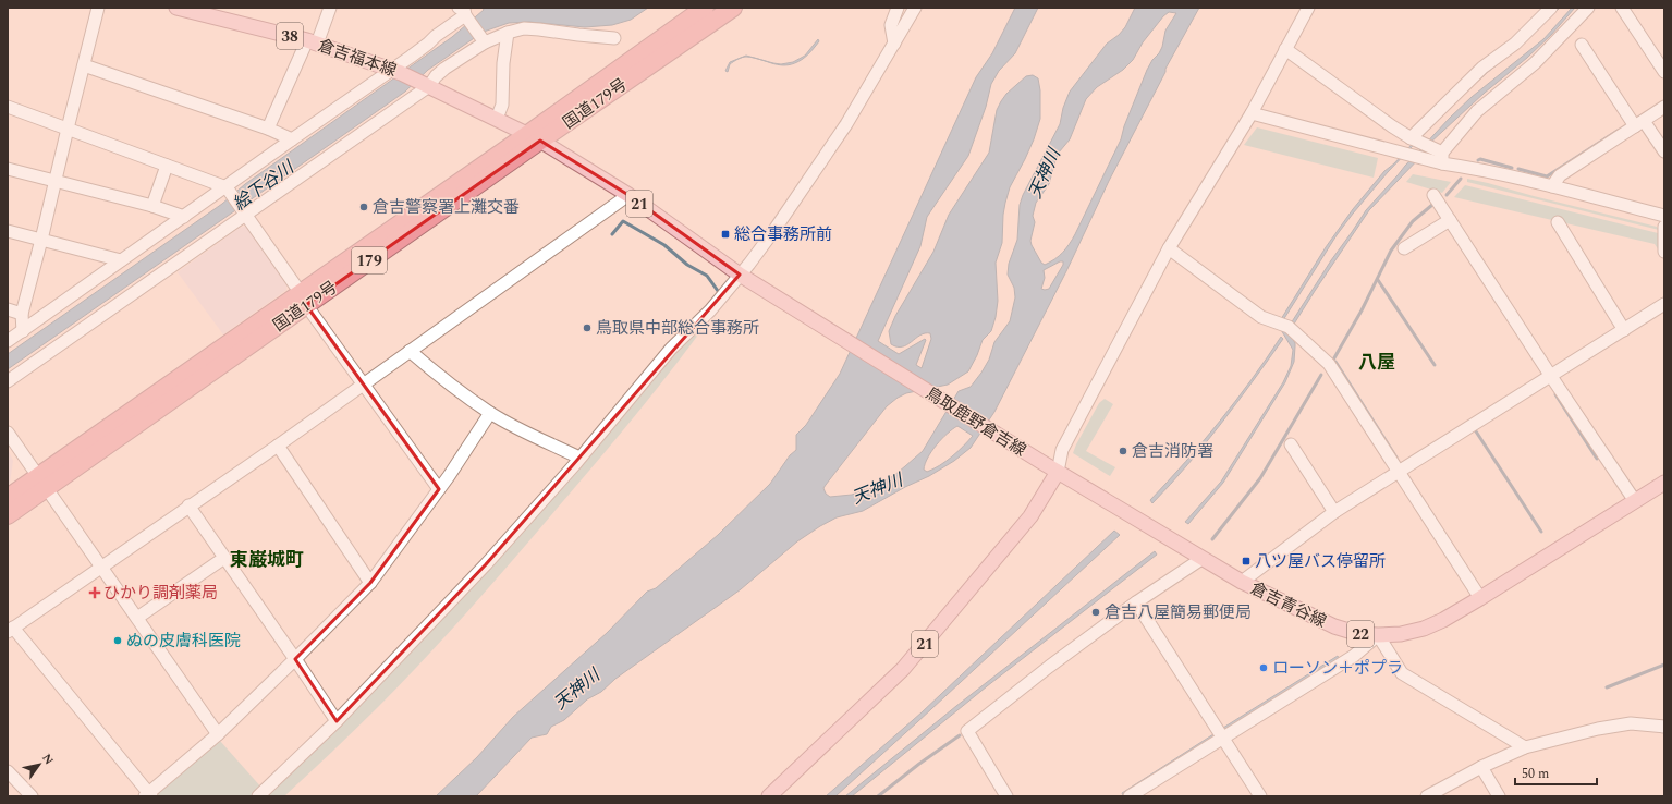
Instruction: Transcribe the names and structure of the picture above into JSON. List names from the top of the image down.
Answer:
{
  "streets": {
    "highway": ["国道179号", "179"],
    "main road": [
      "38",
      "倉吉福本線",
      "21",
      "鳥取鹿野倉吉線",
      "倉吉青谷線",
      "22"
    ]
  },
  "crossings": [
    ["倉吉福本線", "国道179号"],
    ["倉吉福本線", "鳥取鹿野倉吉線"],
    ["国道179号", "鳥取鹿野倉吉線"],
    ["21", "鳥取鹿野倉吉線"],
    ["21", "倉吉青谷線"],
    ["鳥取鹿野倉吉線", "倉吉青谷線"]
  ],
  "districts": ["八屋", "東巌城町"],
  "water": ["天神川", "絵下谷川"],
  "places": {
    "other": [
      "倉吉警察署上灘交番",
      "鳥取県中部総合事務所",
      "倉吉消防署",
      "倉吉八屋簡易郵便局",
      "ぬの皮膚科医院",
      "ローソン＋ポプラ"
    ],
    "transit": ["総合事務所前", "八ツ屋バス停留所"],
    "health": ["ひかり調剤薬局"]
  },
  "scale_bar": "50 m",
  "north": "top right"
}
